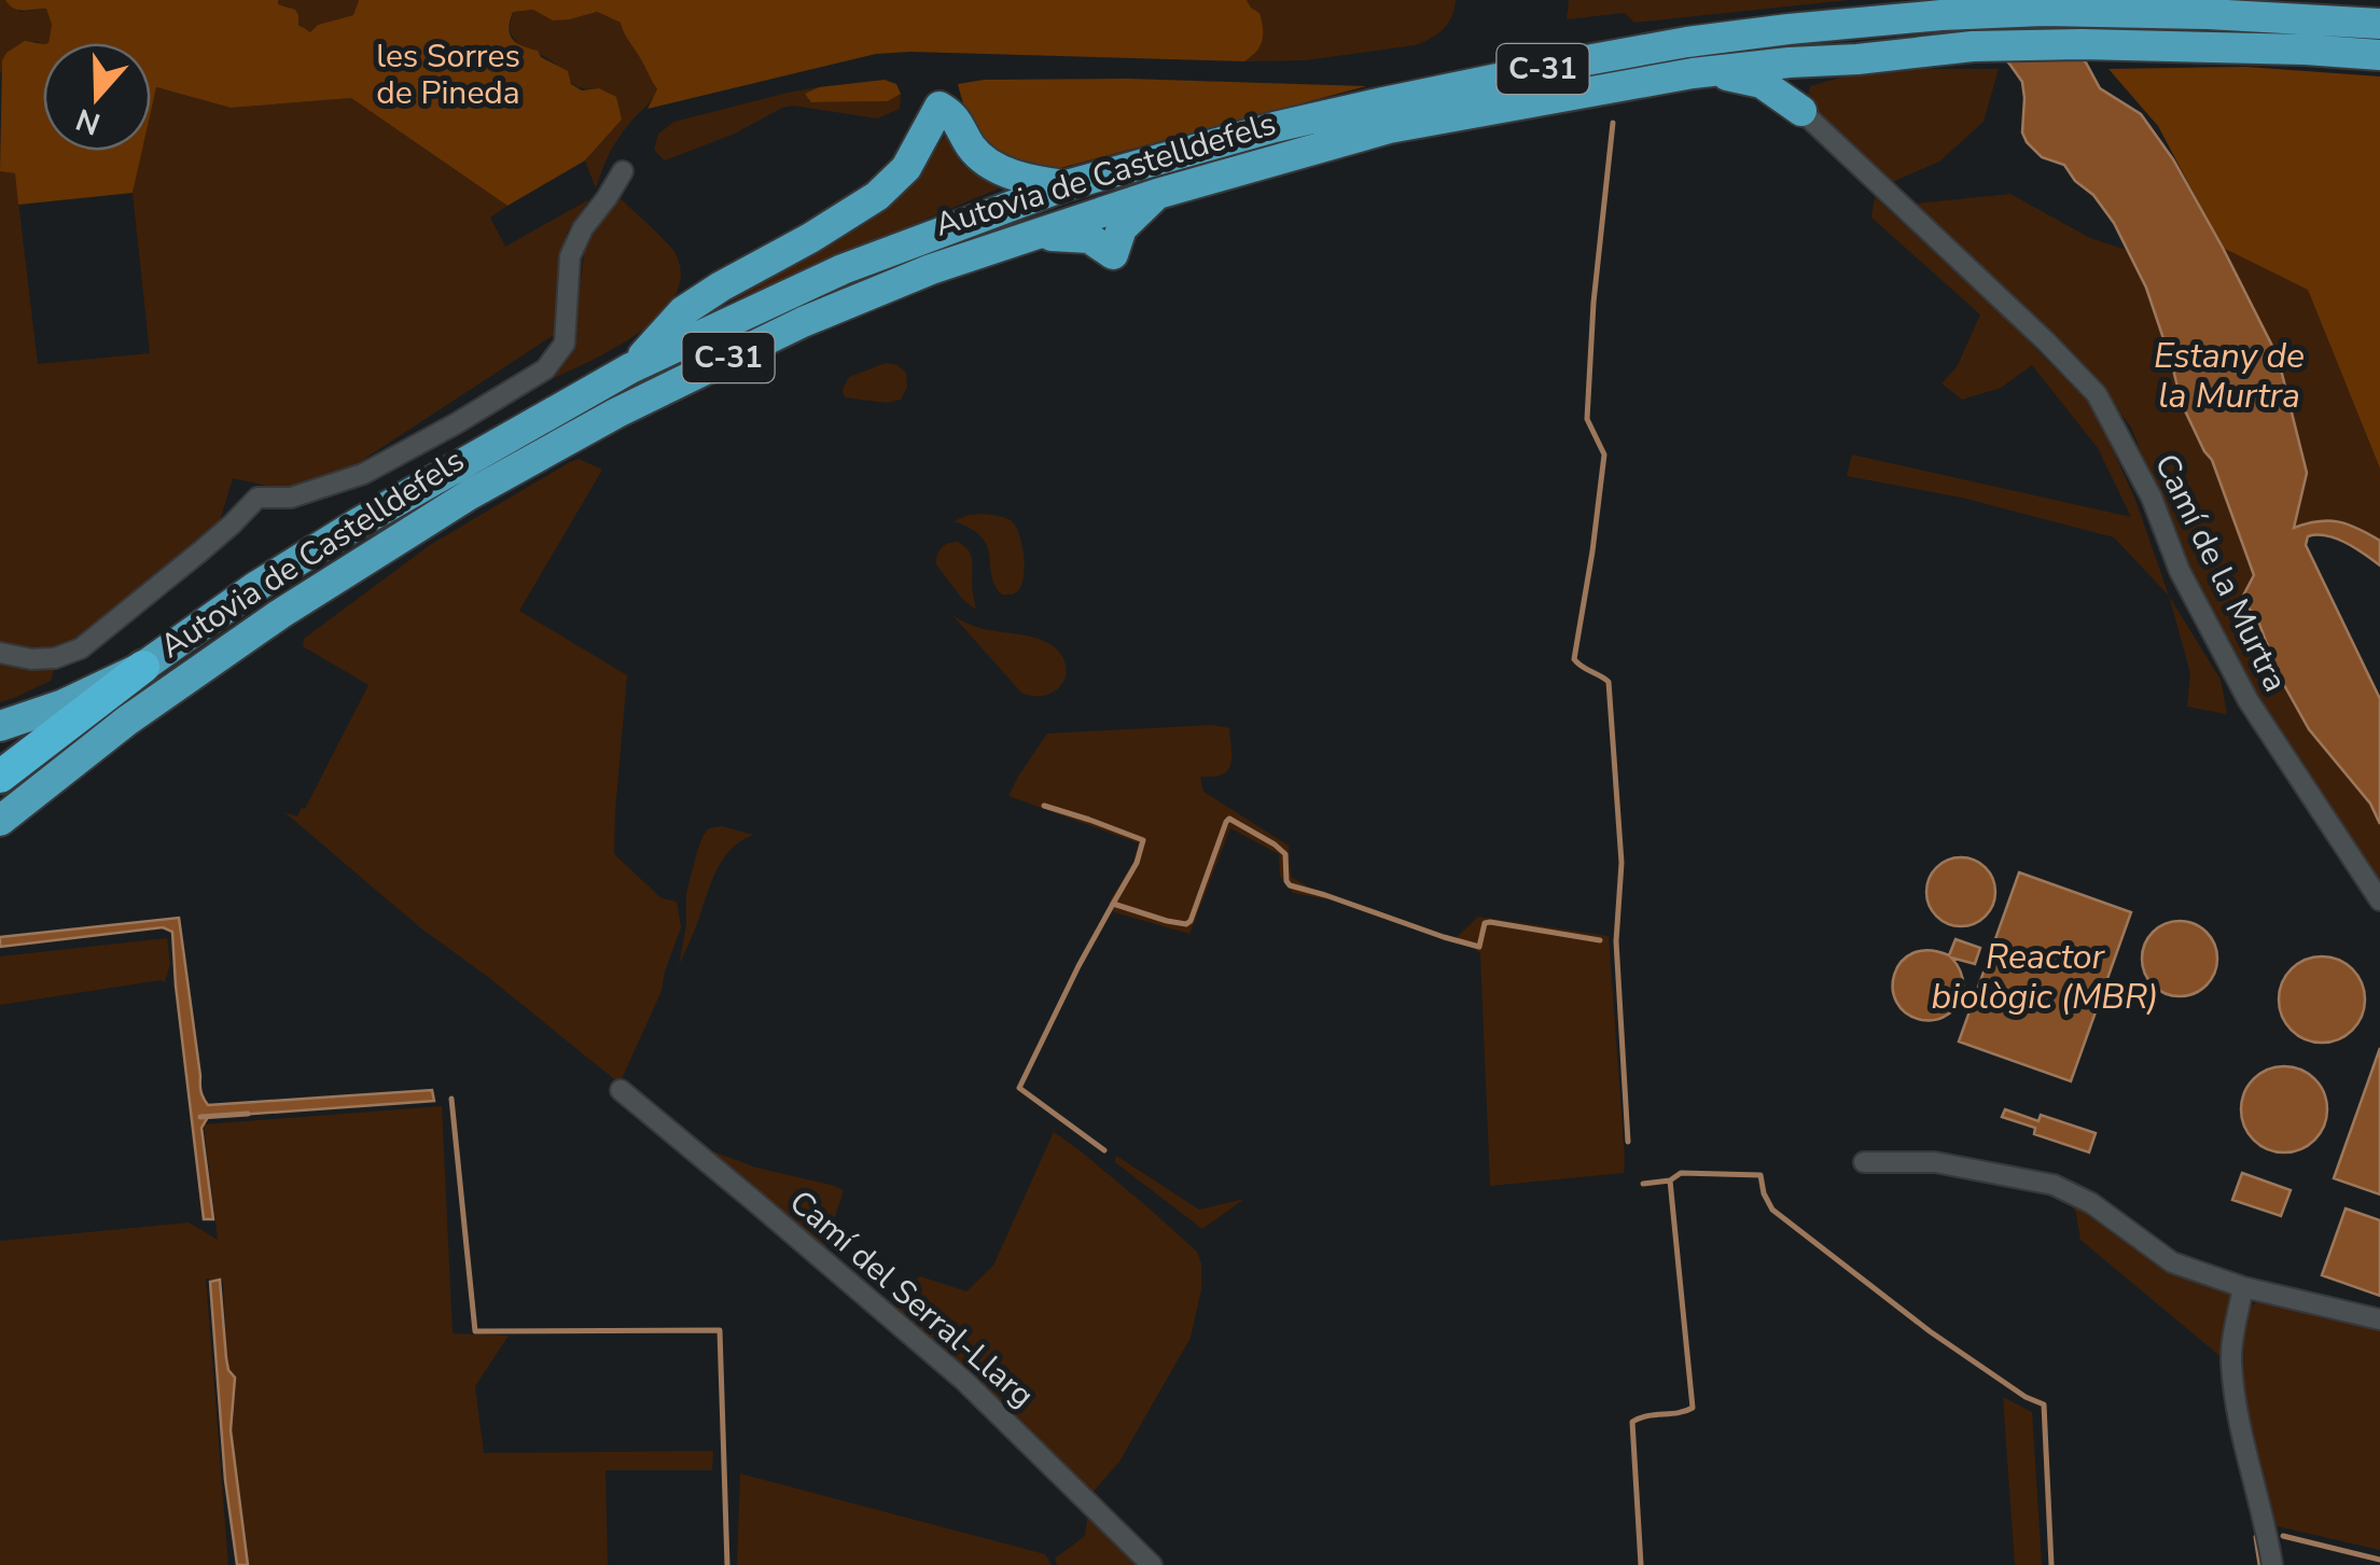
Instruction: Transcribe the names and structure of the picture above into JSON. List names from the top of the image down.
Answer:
{
  "streets": {
    "highway": ["C-31", "Autovia de Castelldefels"],
    "street": ["Camí de la Murtra", "Camí del Serral-Llarg"]
  },
  "water": ["Estany de la Murtra", "Reactor biològic (MBR)"],
  "parks": ["les Sorres de Pineda"],
  "north": "bottom"
}
